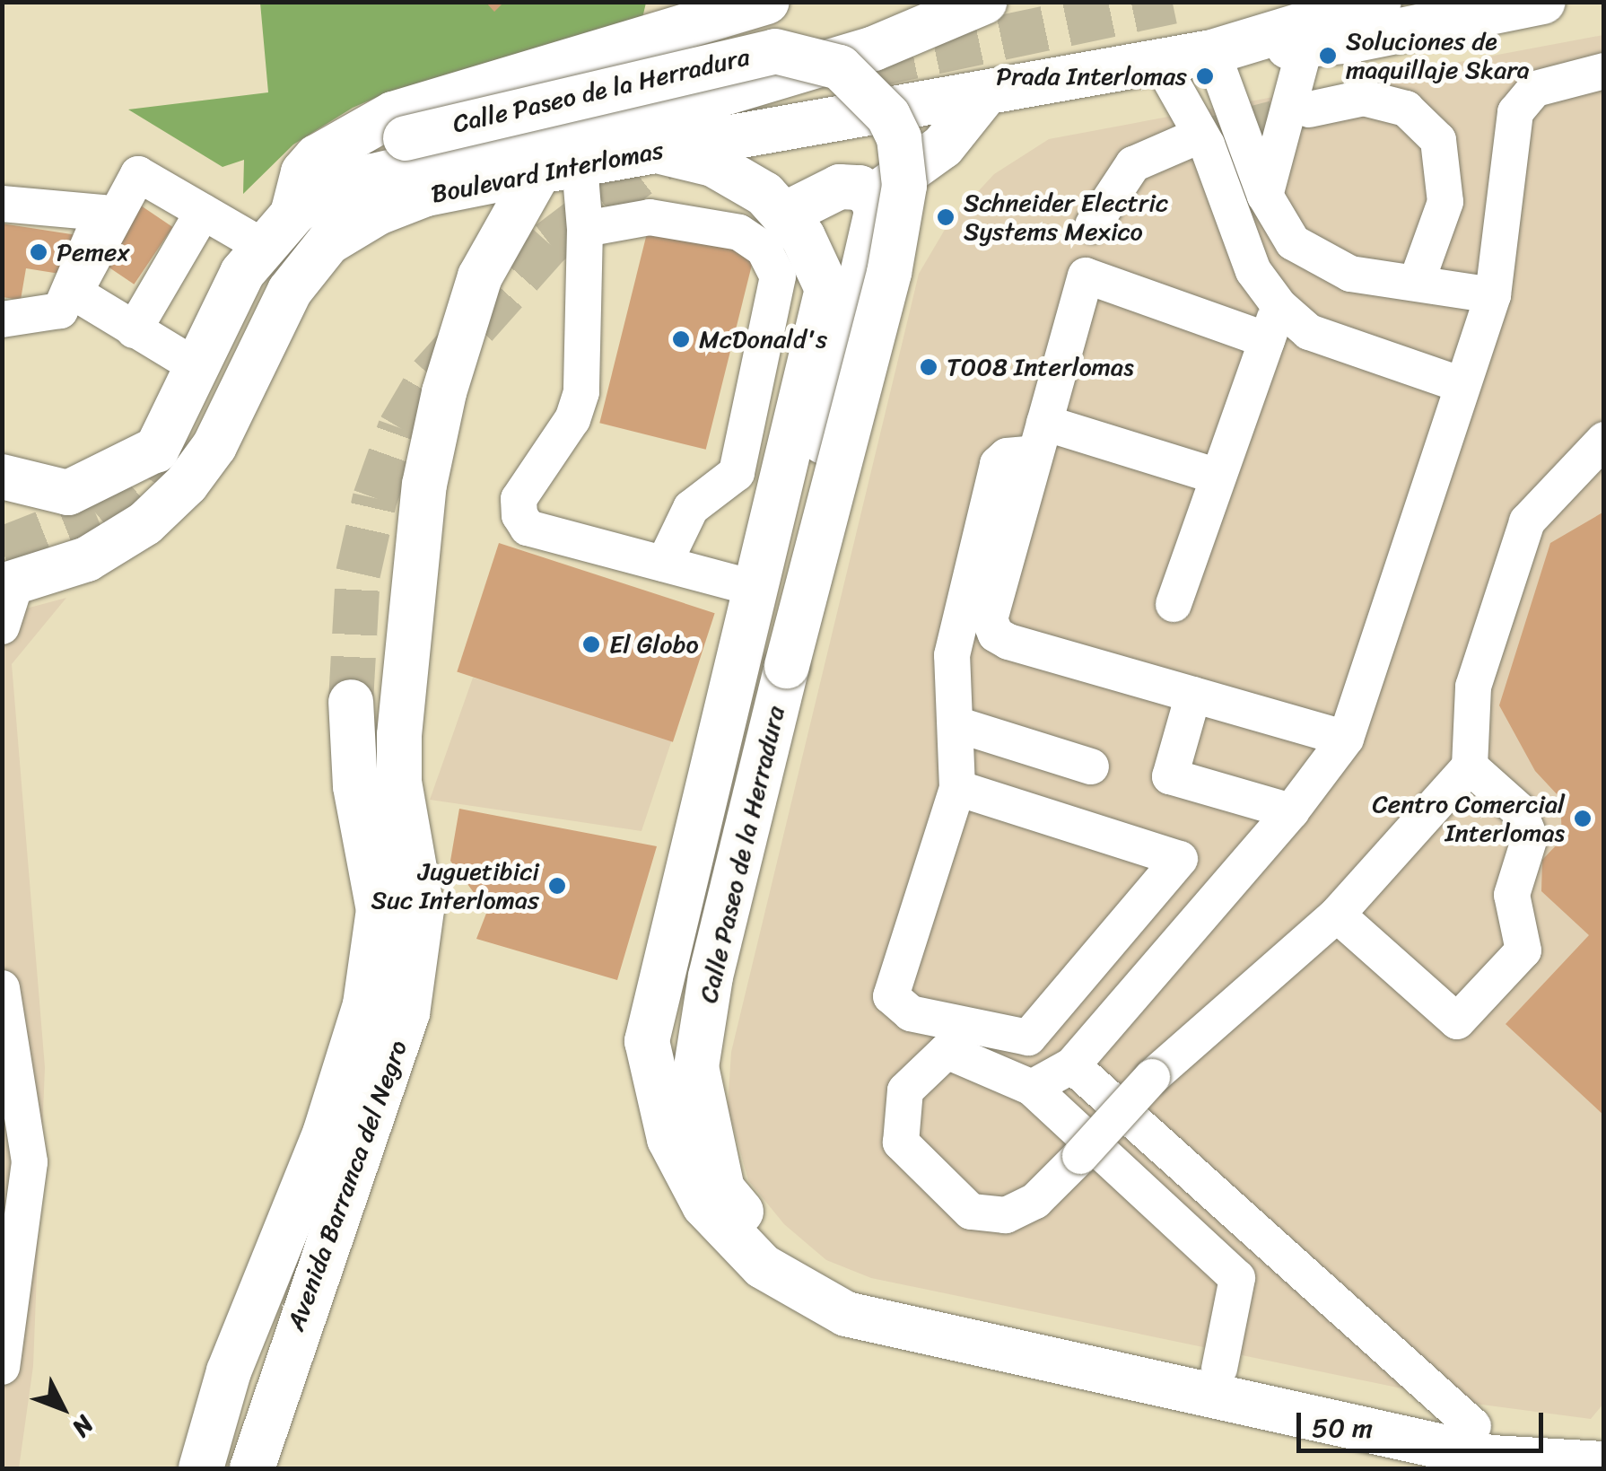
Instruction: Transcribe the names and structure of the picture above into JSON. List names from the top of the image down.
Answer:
{
  "streets": {
    "main road": ["Calle Paseo de la Herradura", "Boulevard Interlomas", "Avenida Barranca del Negro"]
  },
  "crossings": [
    ["Calle Paseo de la Herradura", "Boulevard Interlomas"],
    ["Boulevard Interlomas", "Avenida Barranca del Negro"]
  ],
  "places": [
    "Soluciones de maquillaje Skara",
    "Prada Interlomas",
    "Schneider Electric Systems Mexico",
    "Pemex",
    "McDonald's",
    "T008 Interlomas",
    "El Globo",
    "Centro Comercial Interlomas",
    "Juguetibici Suc Interlomas"
  ],
  "scale_bar": "50 m",
  "north": "bottom right"
}
